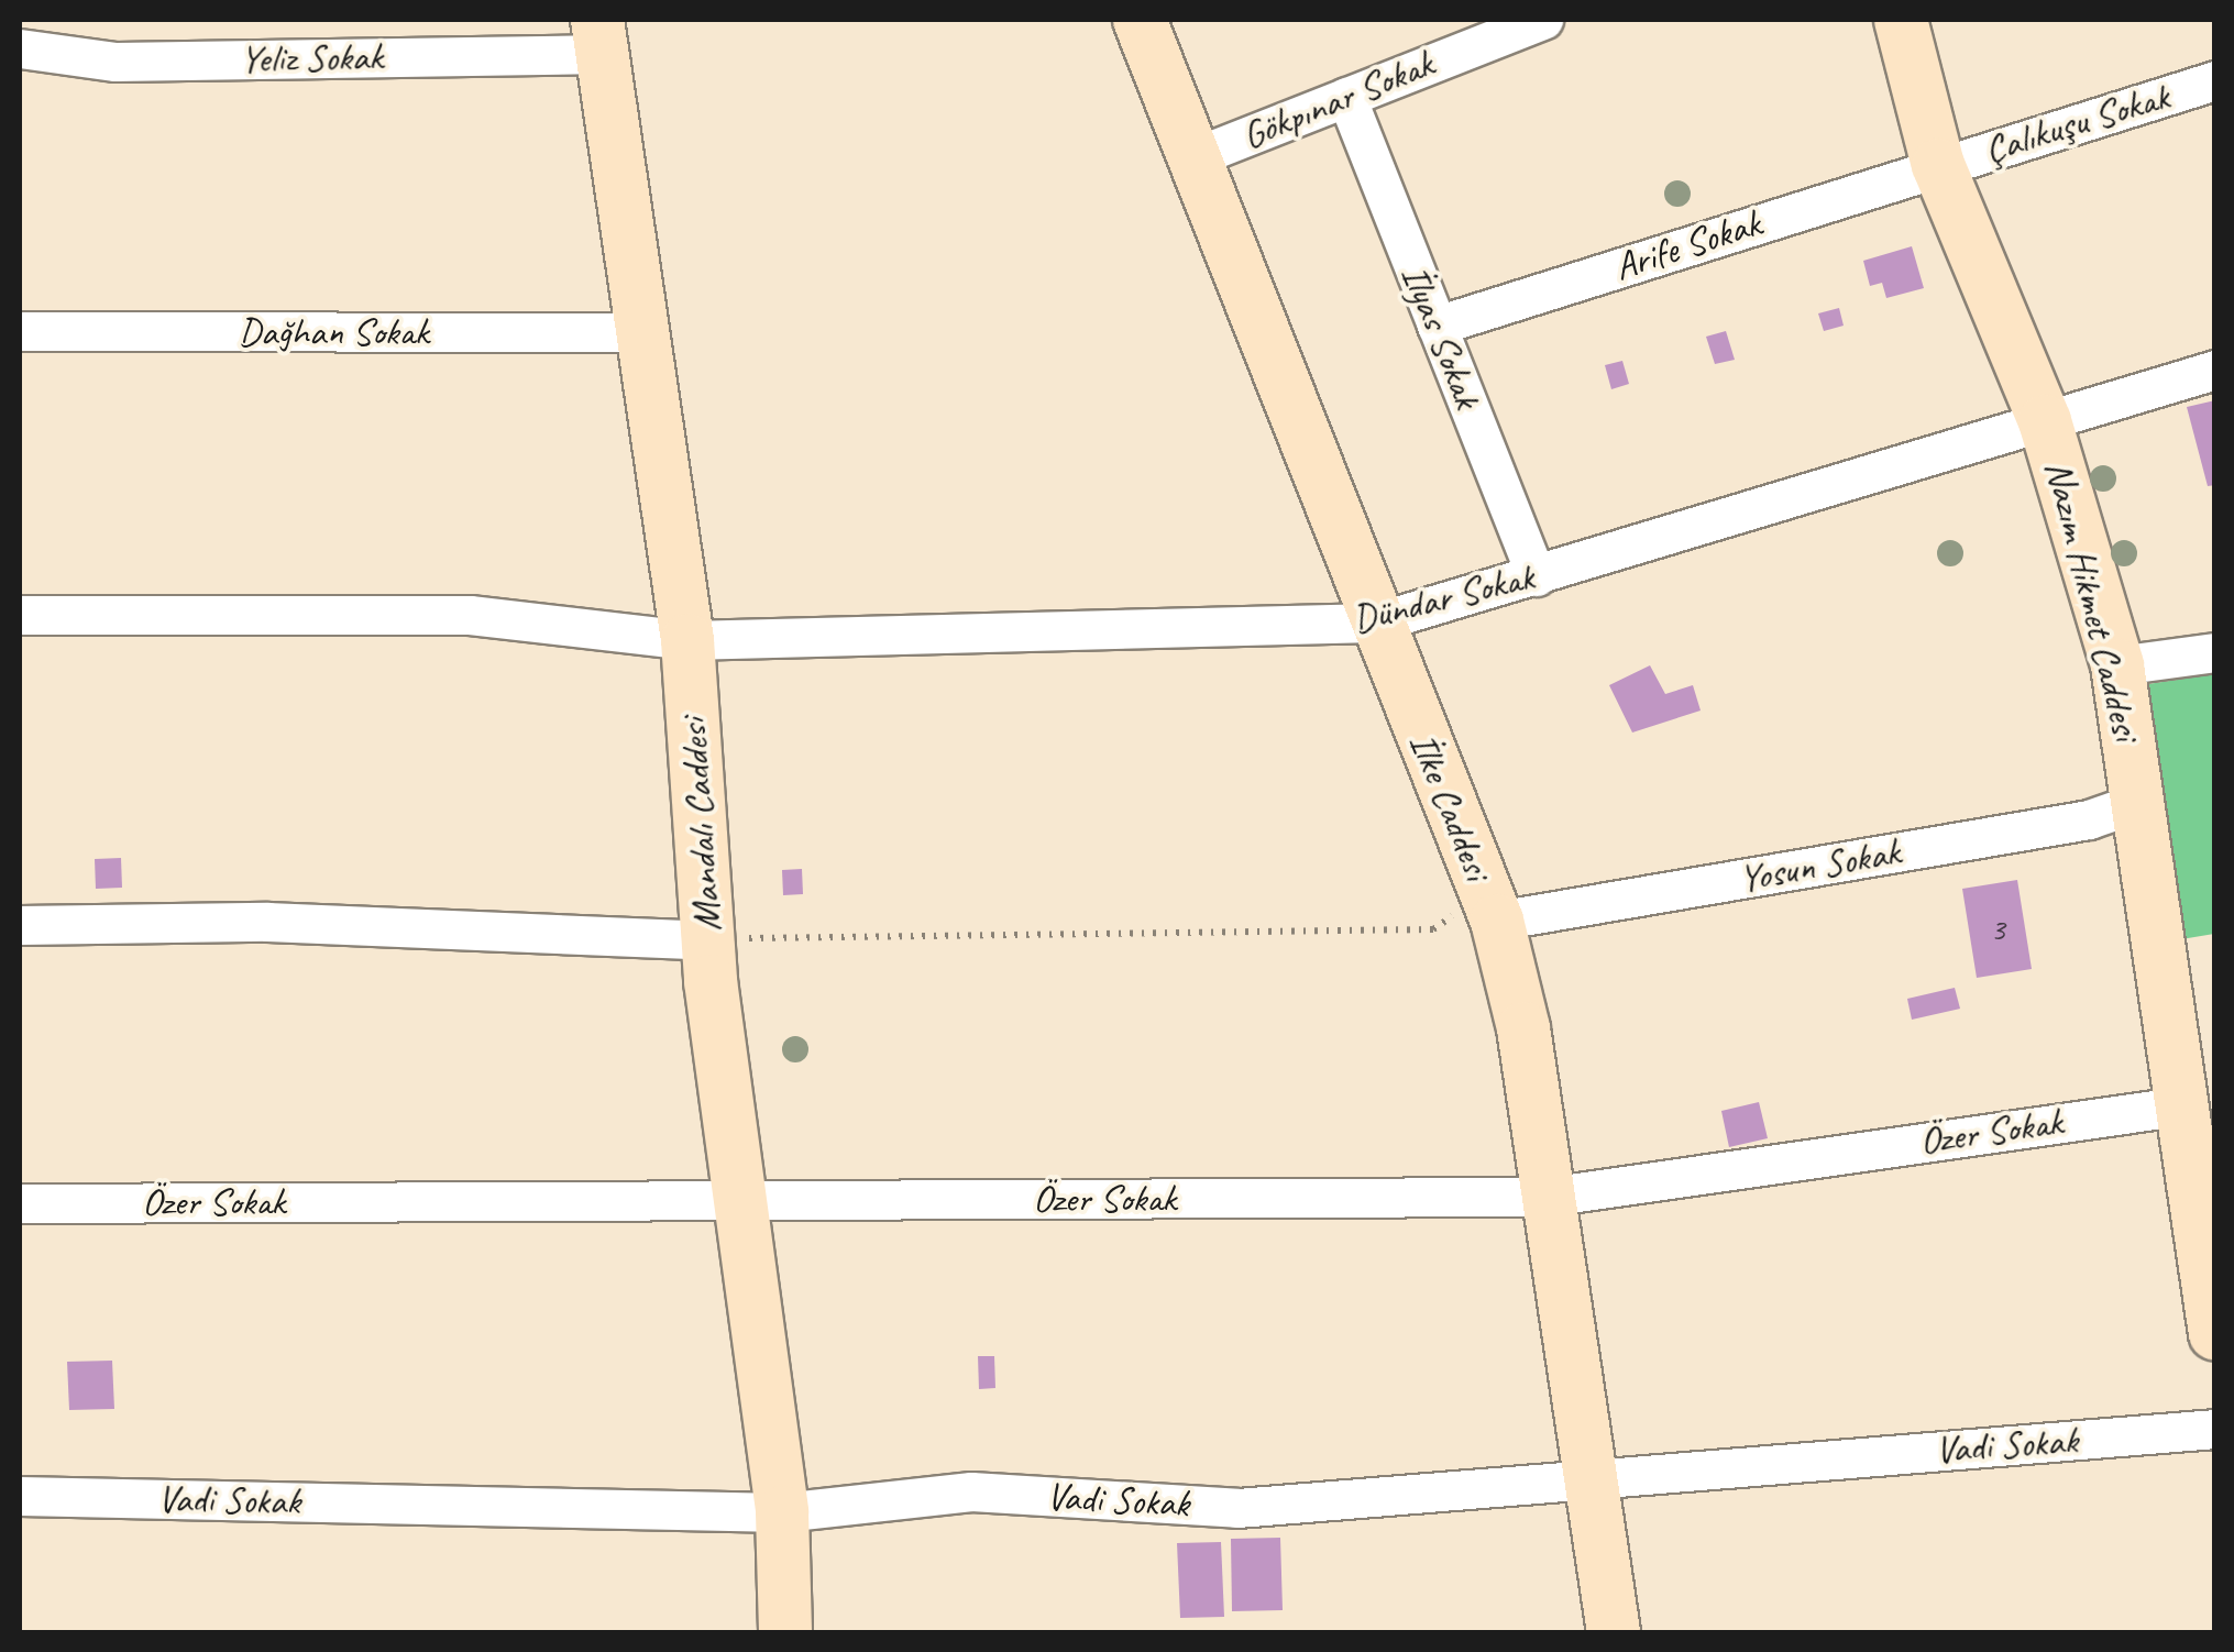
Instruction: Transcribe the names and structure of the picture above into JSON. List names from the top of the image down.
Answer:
{
  "streets": {
    "street": [
      "Yeliz Sokak",
      "Gökpınar Sokak",
      "Çalıkuşu Sokak",
      "Arife Sokak",
      "Dağhan Sokak",
      "İlyas Sokak",
      "Dündar Sokak",
      "Nazım Hikmet Caddesi",
      "İlke Caddesi",
      "Mandalı Caddesi",
      "Yosun Sokak",
      "Özer Sokak",
      "Vadi Sokak"
    ]
  },
  "crossings": [
    ["Yeliz Sokak", "Mandalı Caddesi"],
    ["Gökpınar Sokak", "İlyas Sokak"],
    ["Gökpınar Sokak", "İlke Caddesi"],
    ["Çalıkuşu Sokak", "Arife Sokak"],
    ["Çalıkuşu Sokak", "Nazım Hikmet Caddesi"],
    ["Arife Sokak", "İlyas Sokak"],
    ["Arife Sokak", "Nazım Hikmet Caddesi"],
    ["Dağhan Sokak", "Mandalı Caddesi"],
    ["İlyas Sokak", "Dündar Sokak"],
    ["Dündar Sokak", "Nazım Hikmet Caddesi"],
    ["Dündar Sokak", "İlke Caddesi"],
    ["Dündar Sokak", "Mandalı Caddesi"],
    ["Nazım Hikmet Caddesi", "Yosun Sokak"],
    ["Nazım Hikmet Caddesi", "Özer Sokak"],
    ["İlke Caddesi", "Yosun Sokak"],
    ["İlke Caddesi", "Özer Sokak"],
    ["İlke Caddesi", "Vadi Sokak"],
    ["Mandalı Caddesi", "Özer Sokak"],
    ["Mandalı Caddesi", "Vadi Sokak"]
  ],
  "house_numbers": ["3"]
}
